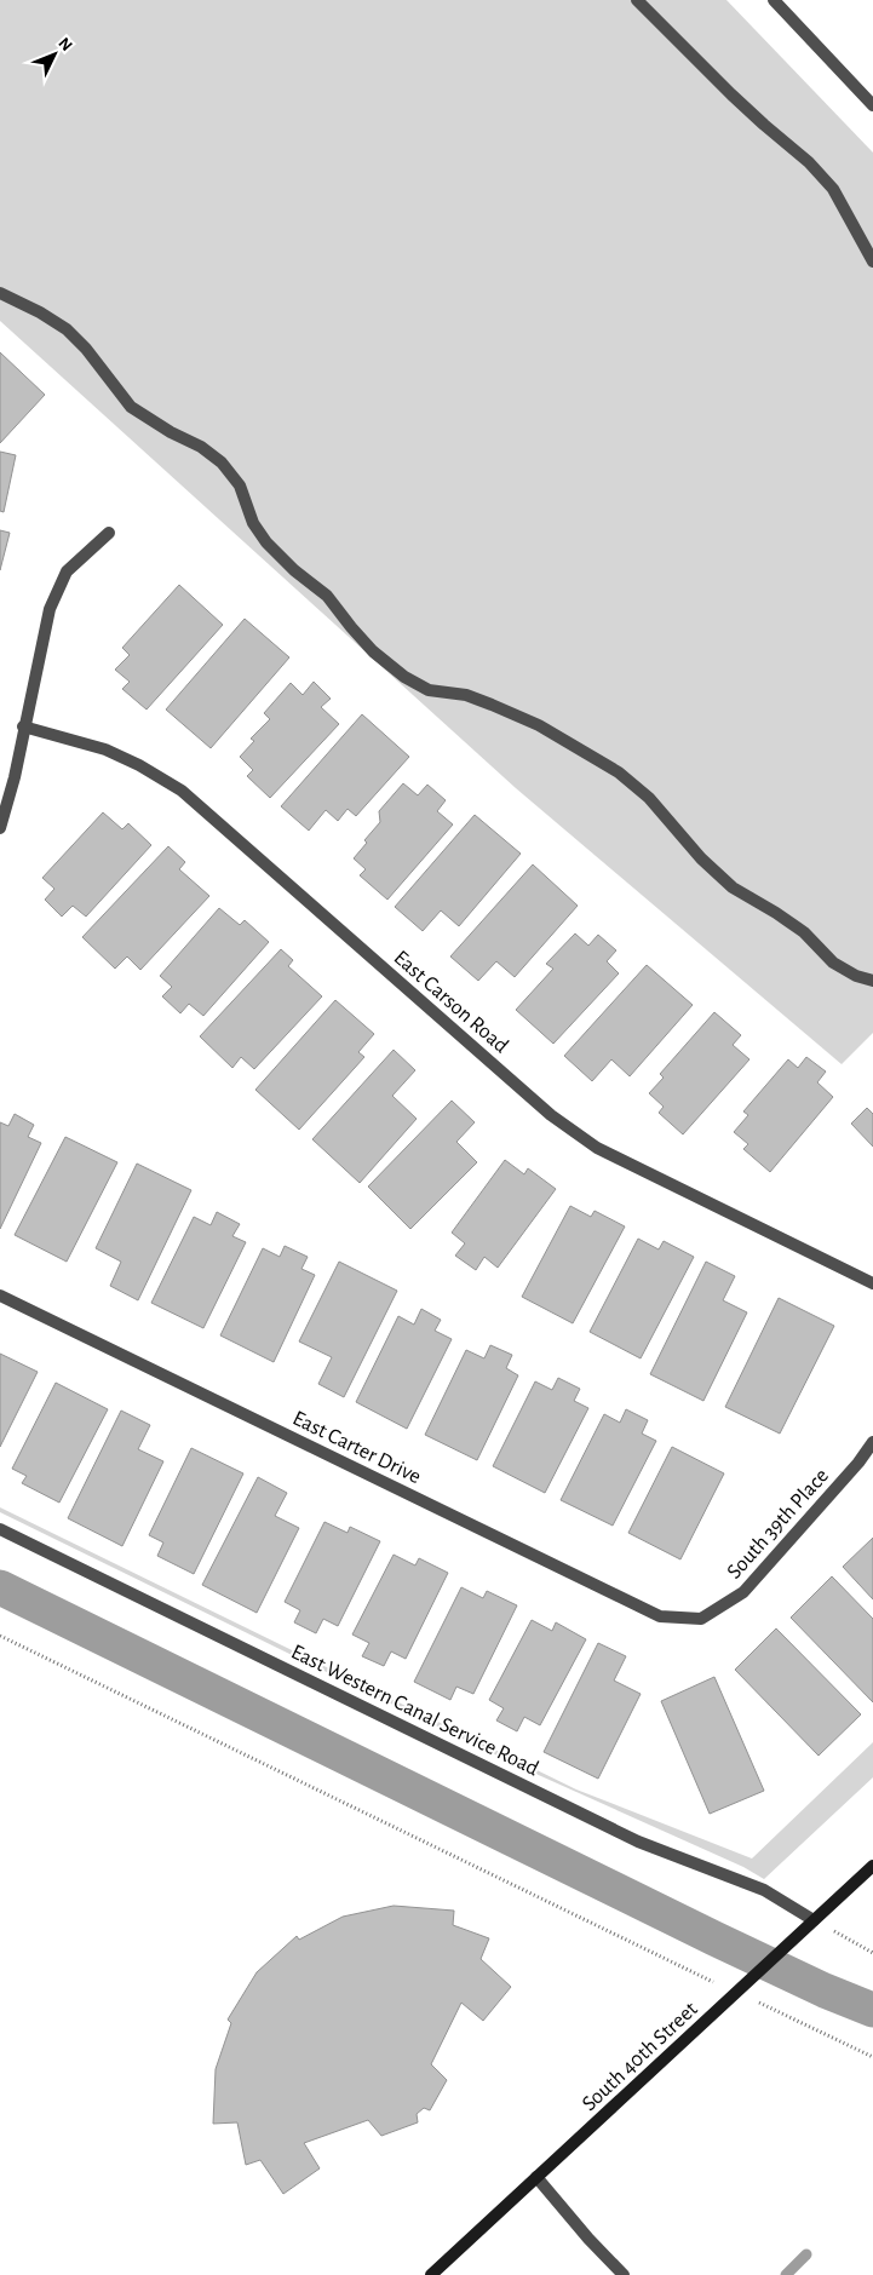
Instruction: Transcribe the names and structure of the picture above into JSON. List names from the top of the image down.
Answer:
{
  "streets": {
    "main road": ["South 40th Street"],
    "street": [
      "East Carson Road",
      "East Carter Drive",
      "South 39th Place",
      "East Western Canal Service Road"
    ]
  },
  "crossings": [
    ["East Carter Drive", "South 39th Place"],
    ["East Western Canal Service Road", "South 40th Street"]
  ],
  "north": "top right"
}
